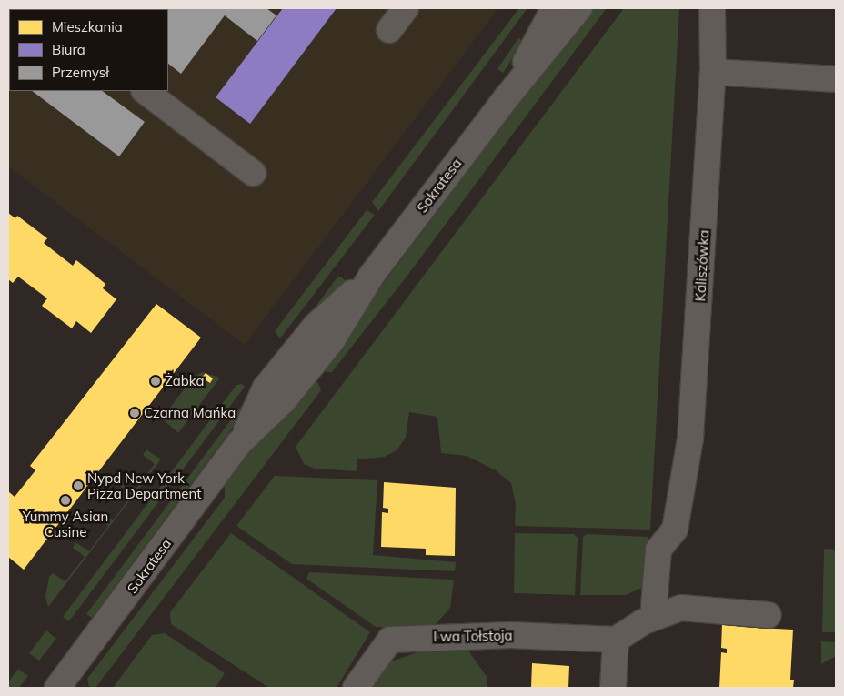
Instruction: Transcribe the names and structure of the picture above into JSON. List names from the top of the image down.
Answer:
{
  "streets": {
    "street": ["Sokratesa", "Kaliszówka", "Lwa Tołstoja"]
  },
  "places": [
    "Żabka",
    "Czarna Mańka",
    "Nypd New York Pizza Department",
    "Yummy Asian Cusine"
  ],
  "legend": ["Mieszkania", "Biura", "Przemysł"]
}
